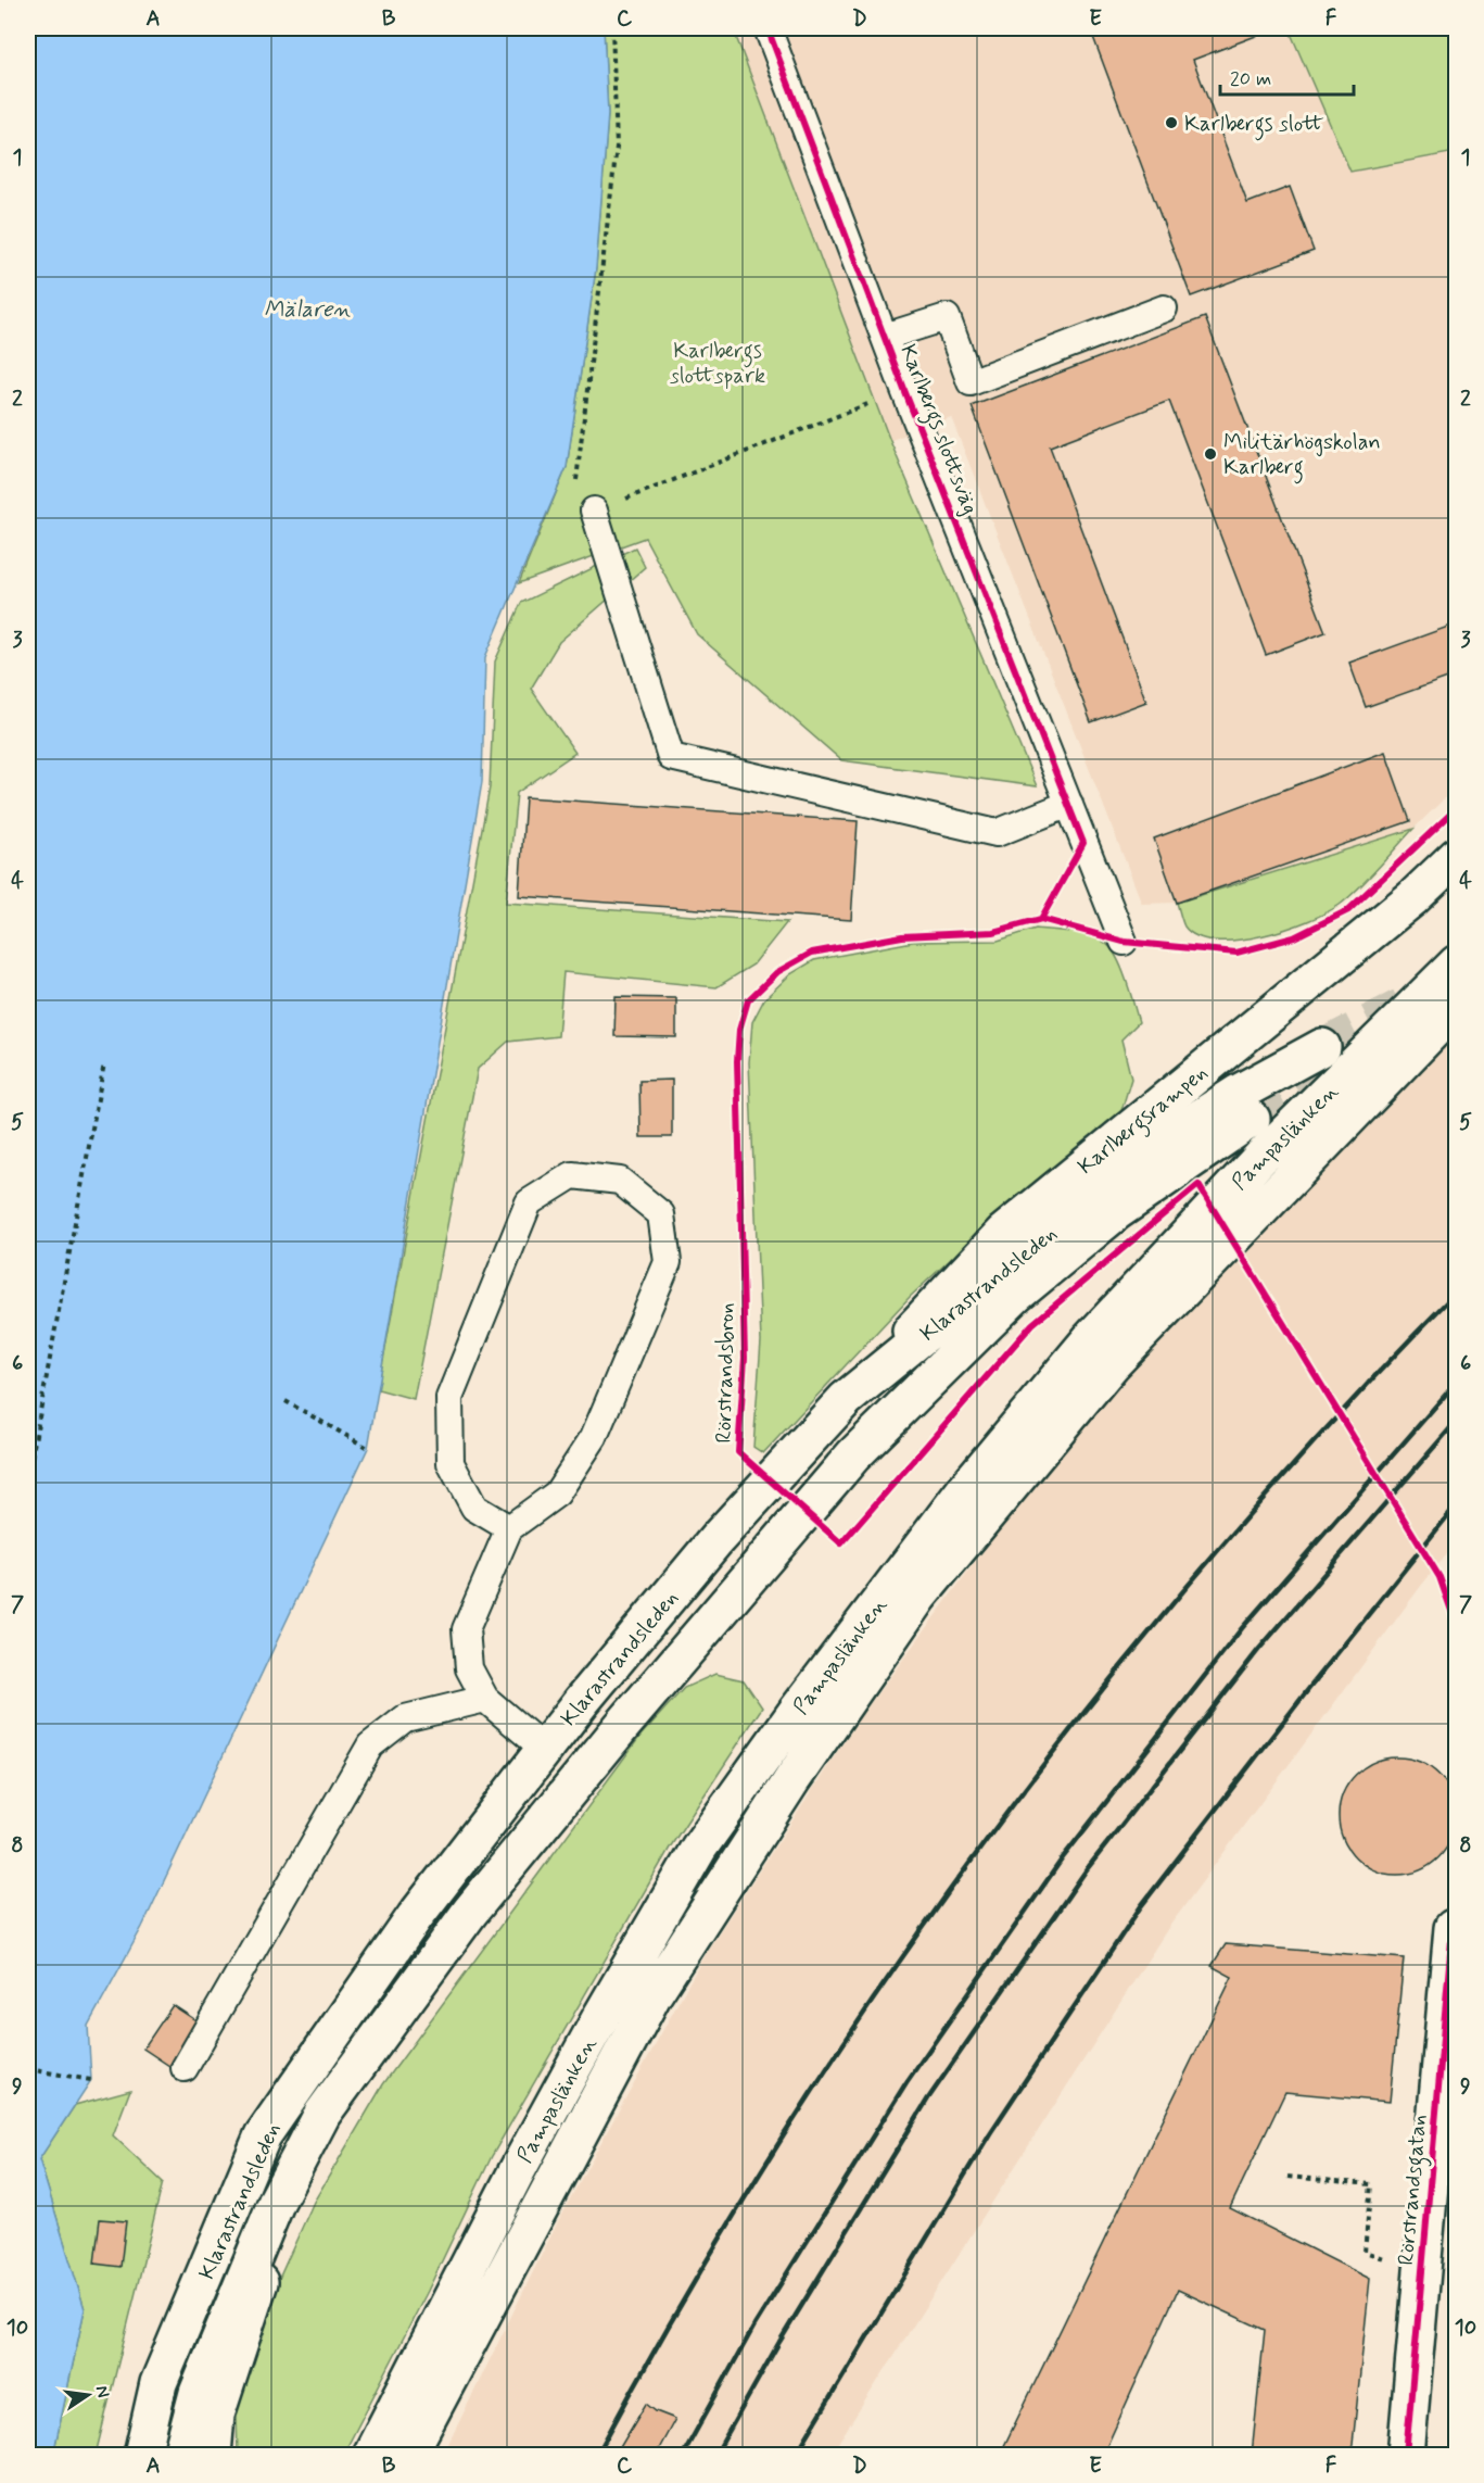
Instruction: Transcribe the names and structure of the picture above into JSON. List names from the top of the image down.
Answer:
{
  "streets": {
    "main road": [
      "Karlbergsrampen",
      "Pampaslänken",
      "Klarastrandsleden",
      "Rörstrandsgatan"
    ],
    "lane": ["Karlbergs slottsväg"],
    "cycle path": ["Rörstrandsbron"]
  },
  "crossings": [
    ["Karlbergsrampen", "Klarastrandsleden"]
  ],
  "water": ["Mälaren"],
  "parks": ["Karlbergs slottspark"],
  "places": ["Karlbergs slott", "Militärhögskolan Karlberg"],
  "scale_bar": "20 m",
  "north": "right",
  "grid": {
    "columns": [
      "A",
      "B",
      "C",
      "D",
      "E",
      "F"
    ],
    "rows": [
      "1",
      "2",
      "3",
      "4",
      "5",
      "6",
      "7",
      "8",
      "9",
      "10"
    ]
  }
}
